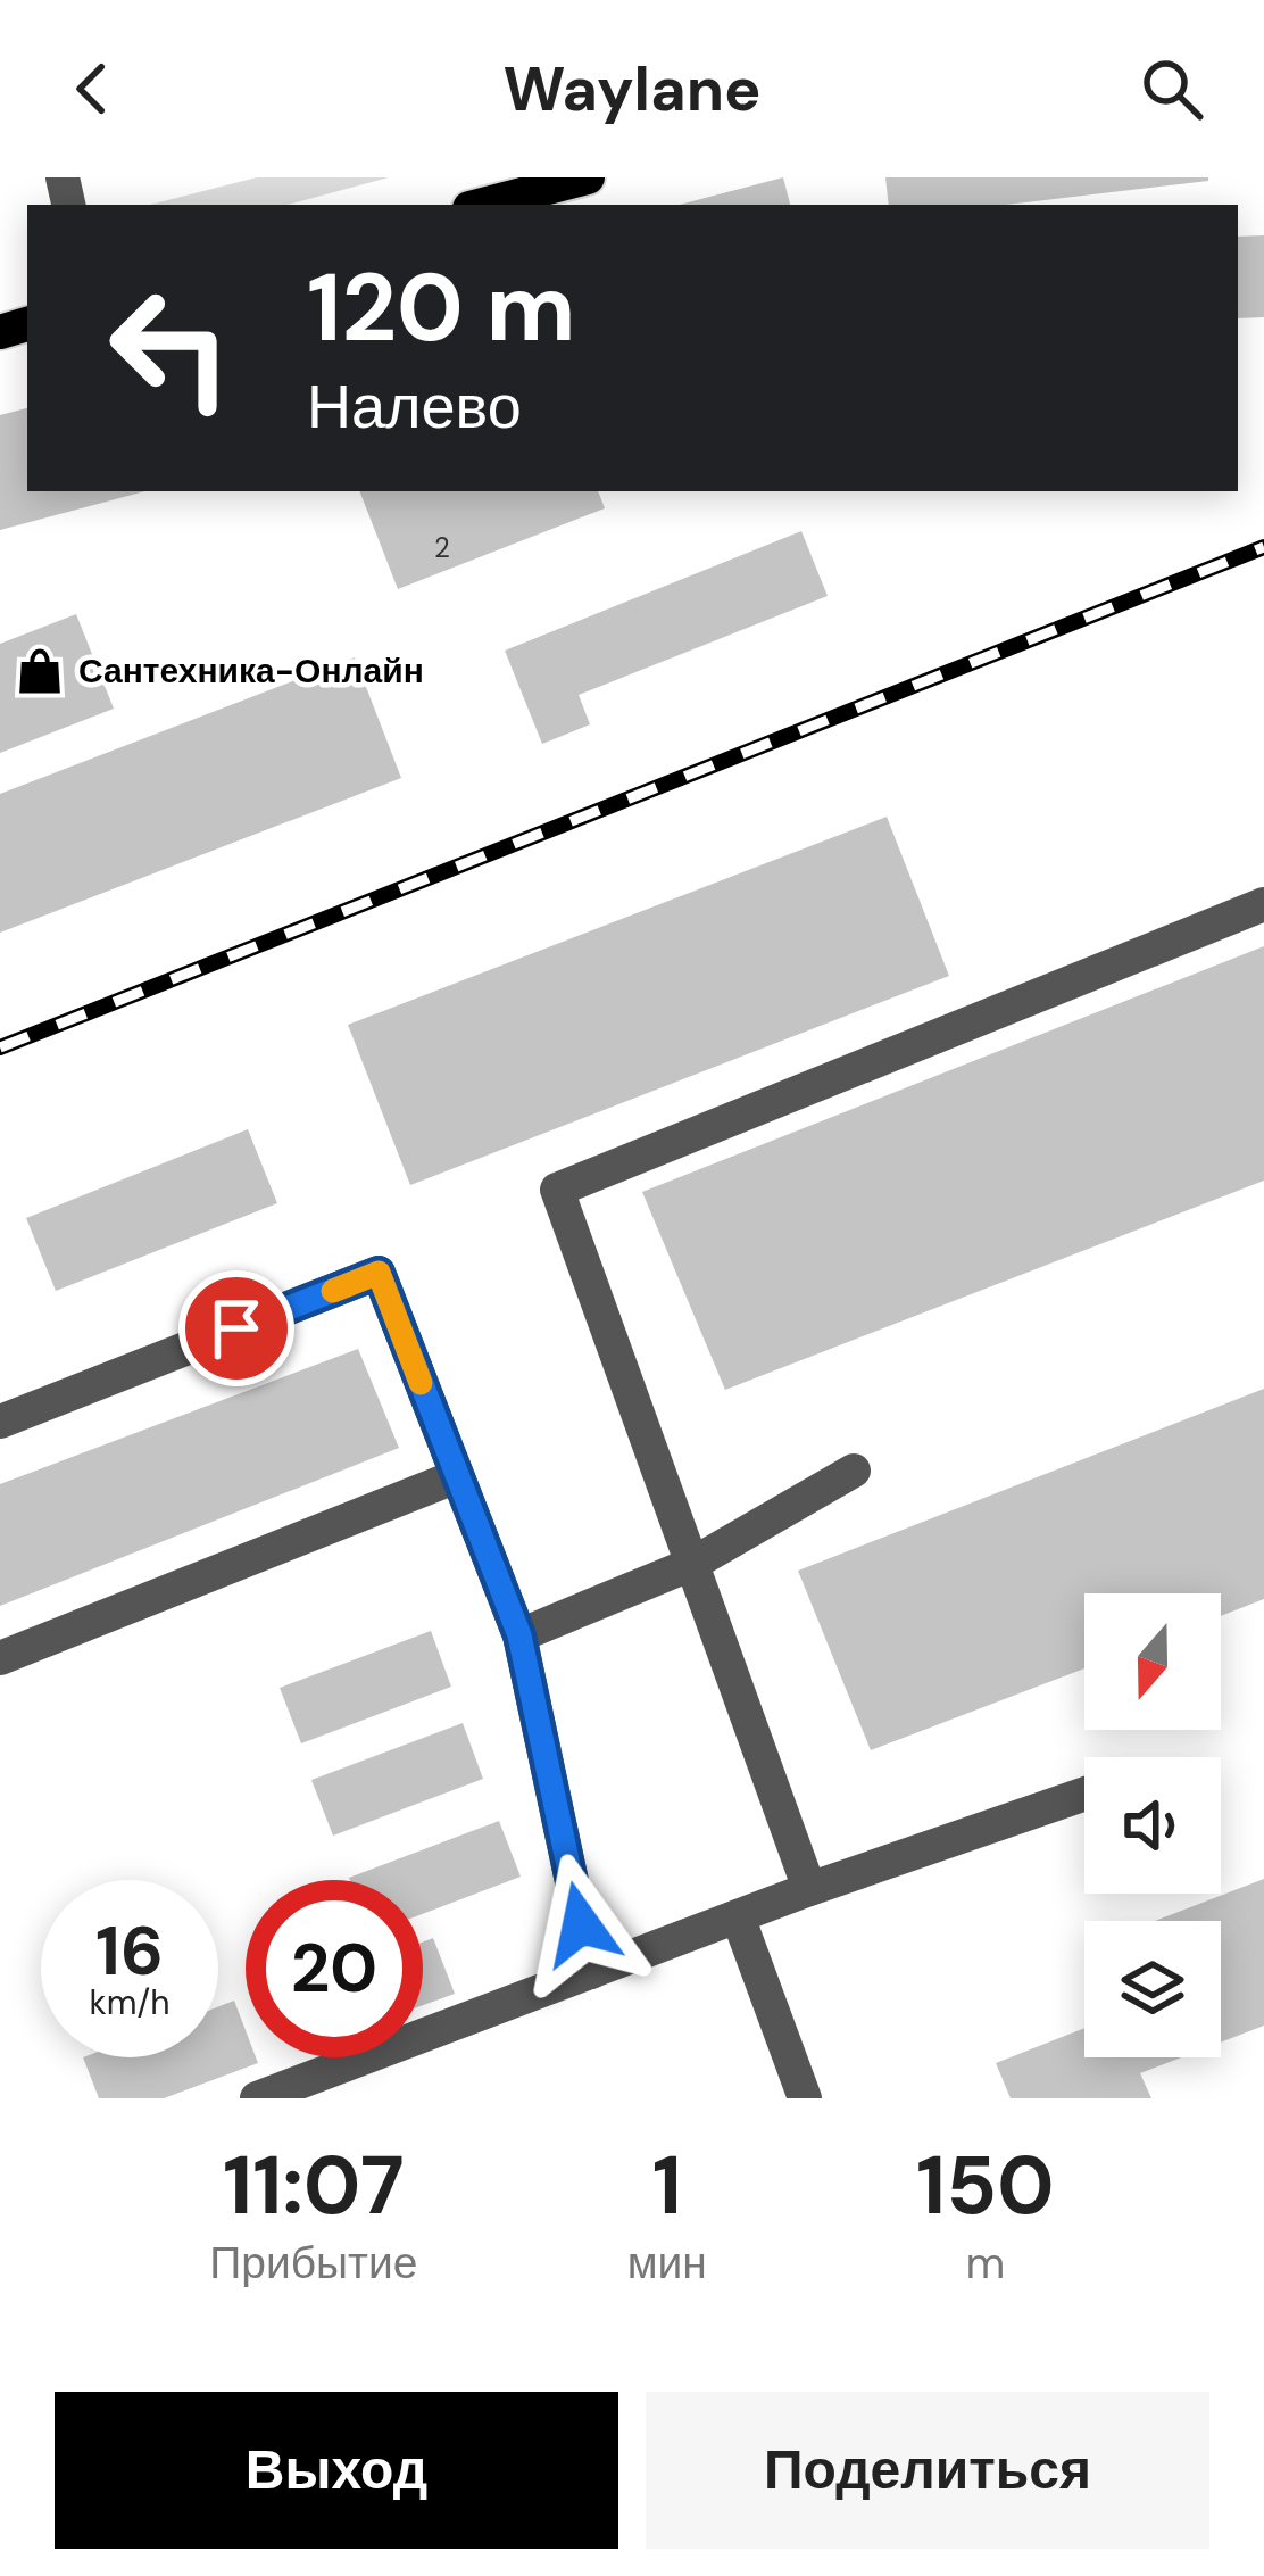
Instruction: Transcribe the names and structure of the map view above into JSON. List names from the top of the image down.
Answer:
{
  "places": {
    "shop": ["Сантехника-Онлайн"]
  },
  "house_numbers": ["2"],
  "north": "bottom",
  "page": {
    "header": "Waylane",
    "turn": ["120 m", "Налево"],
    "speed": "16 km/h",
    "limit": "20",
    "eta": [
      "11:07",
      "Прибытие",
      "1",
      "мин",
      "150",
      "m"
    ],
    "buttons": ["Выход", "Поделиться"]
  }
}
